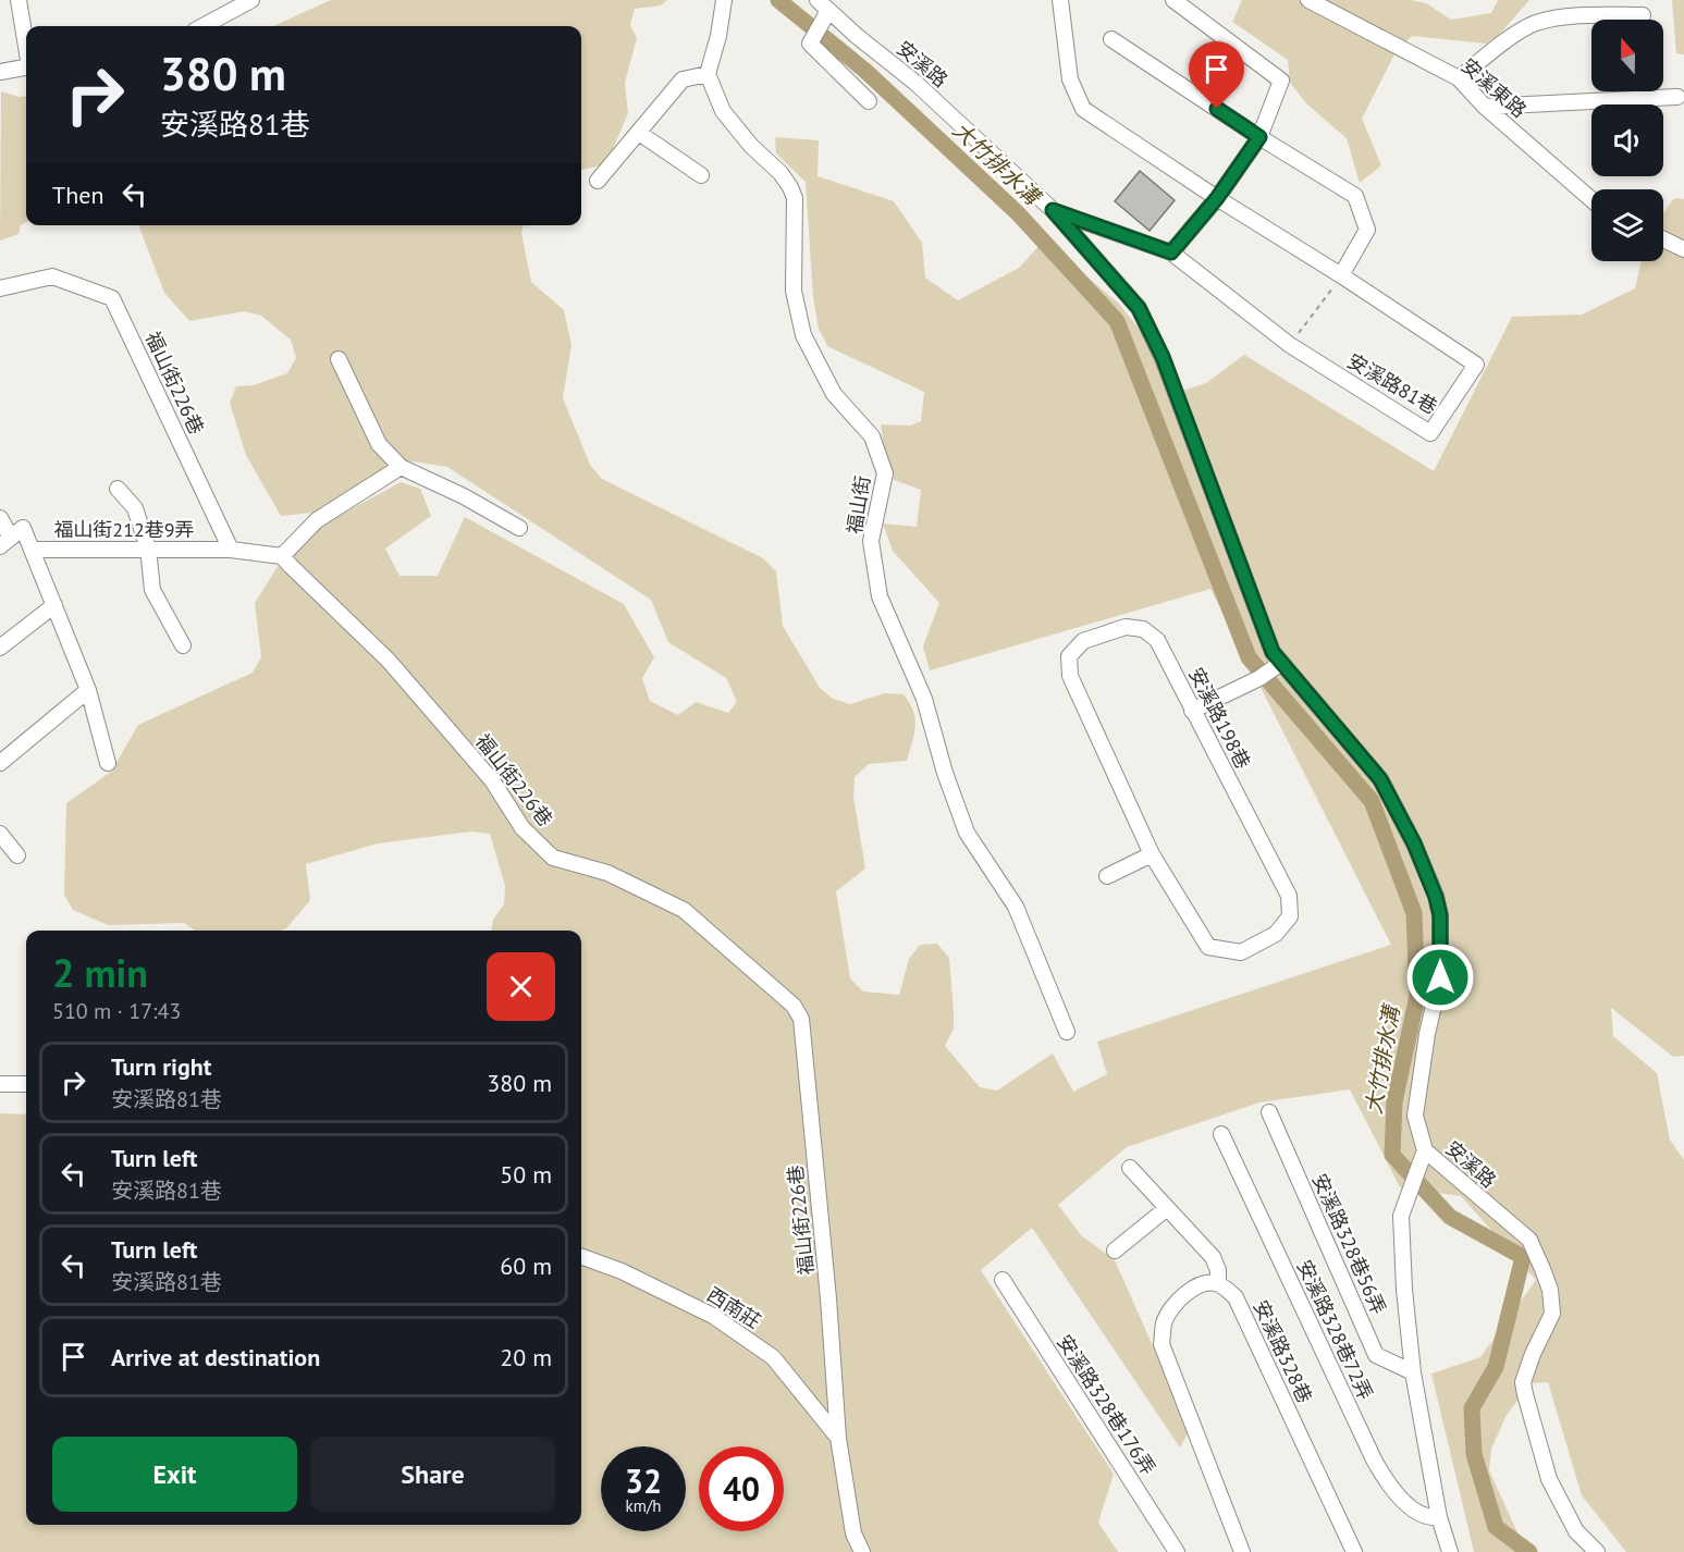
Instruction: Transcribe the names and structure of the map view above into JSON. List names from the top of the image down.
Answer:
{
  "streets": {
    "street": [
      "安溪路",
      "安溪東路",
      "福山街226巷",
      "安溪路81巷",
      "福山街",
      "福山街212巷9弄",
      "安溪路198巷",
      "安溪路328巷56弄",
      "西南莊",
      "安溪路328巷72弄",
      "安溪路328巷",
      "安溪路328巷176弄"
    ]
  },
  "crossings": [
    ["安溪路", "安溪路81巷"],
    ["福山街226巷", "福山街212巷9弄"],
    ["福山街226巷", "西南莊"]
  ],
  "water": ["大竹排水溝"],
  "north": "top",
  "page": {
    "turn": ["380 m", "安溪路81巷"],
    "then": "Then",
    "heading": ["2 min", "510 m · 17:43"],
    "list": [
      {
        "name": "Turn right",
        "note": "安溪路81巷",
        "value": "380 m"
      },
      {
        "name": "Turn left",
        "note": "安溪路81巷",
        "value": "50 m"
      },
      {
        "name": "Turn left",
        "note": "安溪路81巷",
        "value": "60 m"
      },
      {
        "name": "Arrive at destination",
        "value": "20 m"
      }
    ],
    "buttons": ["Exit", "Share"],
    "speed": "32 km/h",
    "limit": "40"
  }
}
